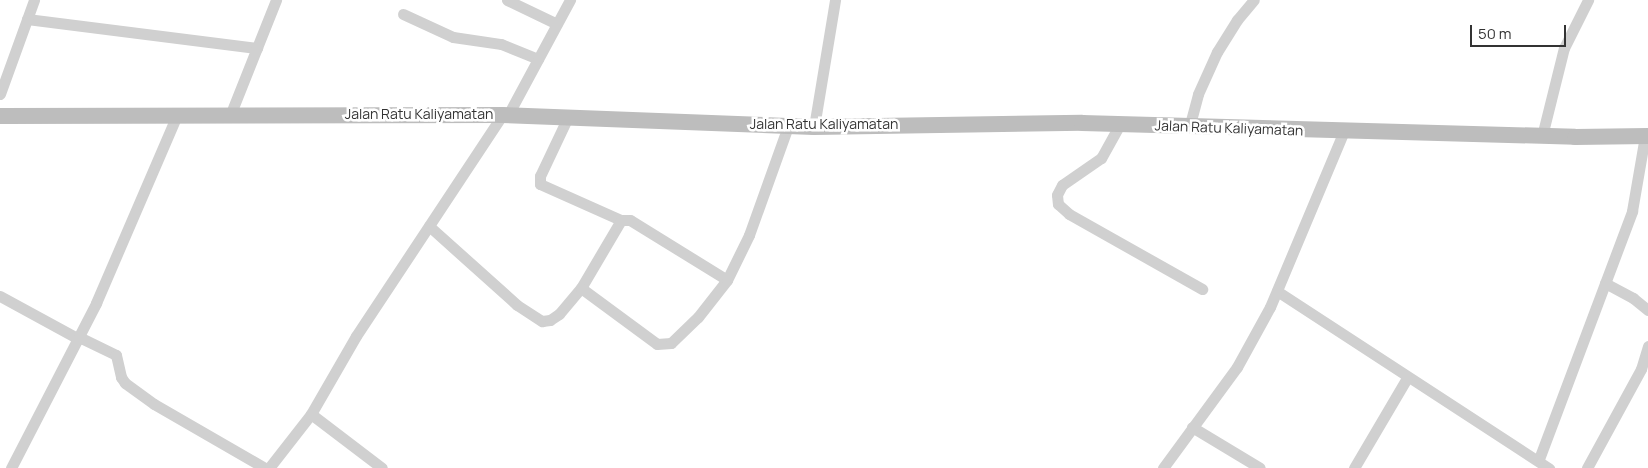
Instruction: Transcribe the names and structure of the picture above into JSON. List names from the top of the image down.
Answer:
{
  "streets": {
    "main road": ["Jalan Ratu Kaliyamatan"]
  },
  "scale_bar": "50 m"
}
